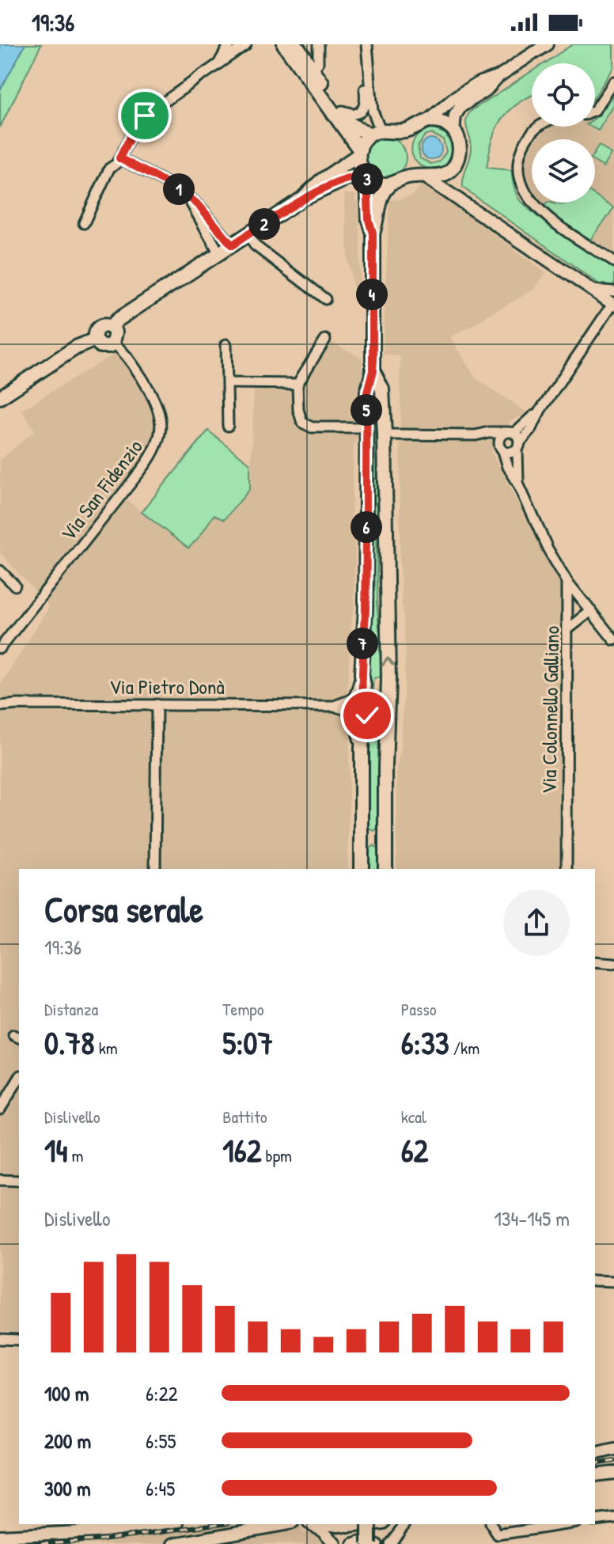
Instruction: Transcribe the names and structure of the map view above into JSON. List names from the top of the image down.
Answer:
{
  "streets": {
    "street": ["Via San Fidenzio", "Via Pietro Donà", "Via Colonnello Galliano"]
  },
  "page": {
    "status": "19:36",
    "pins": [
      "3",
      "1",
      "2",
      "4",
      "5",
      "6",
      "7"
    ],
    "heading": ["Corsa serale", "19:36"],
    "stats": [
      ["Distanza", "0.78 km"],
      ["Tempo", "5:07"],
      ["Passo", "6:33 /km"],
      ["Dislivello", "14 m"],
      ["Battito", "162 bpm"],
      ["kcal", "62"]
    ],
    "chart": ["Dislivello", "134–145 m"],
    "list": [
      {
        "name": "100 m",
        "note": "6:22"
      },
      {
        "name": "200 m",
        "note": "6:55"
      },
      {
        "name": "300 m",
        "note": "6:45"
      }
    ]
  }
}
